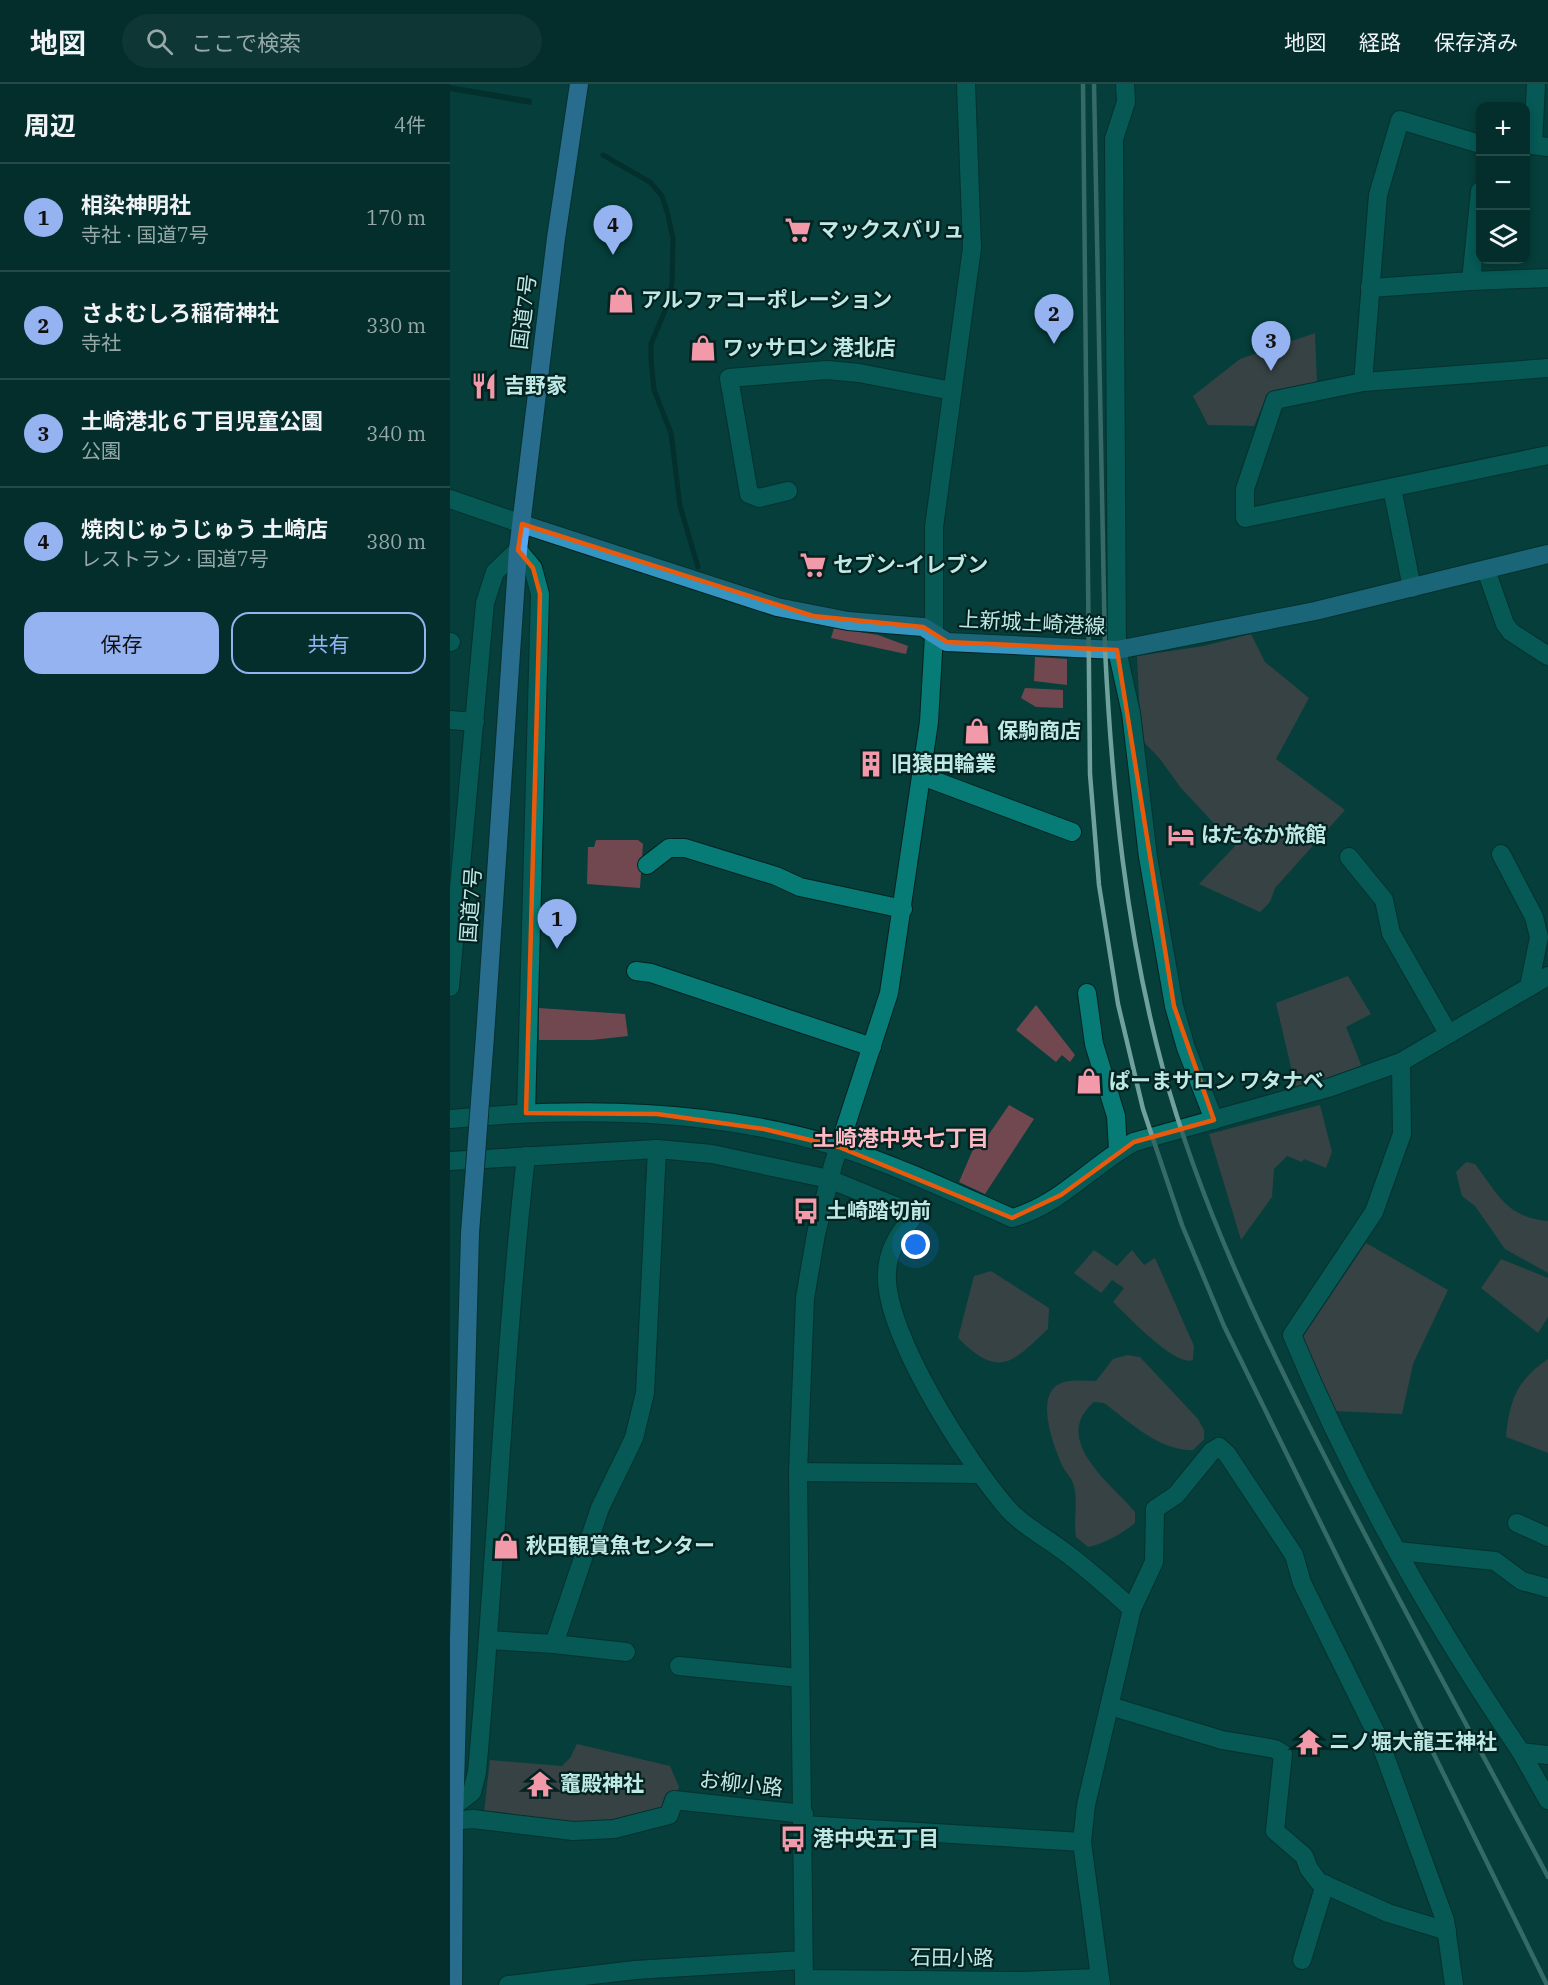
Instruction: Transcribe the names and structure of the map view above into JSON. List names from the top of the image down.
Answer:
{
  "streets": {
    "highway": ["国道7号"],
    "main road": ["上新城土崎港線"],
    "street": ["お柳小路", "石田小路"]
  },
  "crossings": [
    ["国道7号", "上新城土崎港線"],
    ["国道7号", "お柳小路"]
  ],
  "districts": ["土崎港中央七丁目"],
  "places": {
    "supermarket": ["マックスバリュ", "セブン-イレブン"],
    "shop": [
      "アルファコーポレーション",
      "ワッサロン 港北店",
      "保駒商店",
      "ぱーまサロン ワタナベ",
      "秋田観賞魚センター"
    ],
    "restaurant": ["吉野家"],
    "building": ["旧猿田輪業"],
    "hotel": ["はたなか旅館"],
    "bus stop": ["土崎踏切前", "港中央五丁目"],
    "temple": ["ニノ堀大龍王神社", "竈殿神社"]
  },
  "page": {
    "header": "地図",
    "search": "ここで検索",
    "nav": ["地図", "経路", "保存済み"],
    "heading": ["周辺", "4件"],
    "map_buttons": ["+", "−"],
    "list": [
      {
        "mark": "1",
        "name": "相染神明社",
        "note": "寺社 · 国道7号",
        "value": "170 m"
      },
      {
        "mark": "2",
        "name": "さよむしろ稲荷神社",
        "note": "寺社",
        "value": "330 m"
      },
      {
        "mark": "3",
        "name": "土崎港北６丁目児童公園",
        "note": "公園",
        "value": "340 m"
      },
      {
        "mark": "4",
        "name": "焼肉じゅうじゅう 土崎店",
        "note": "レストラン · 国道7号",
        "value": "380 m"
      }
    ],
    "pins": [
      "4",
      "2",
      "3",
      "1"
    ],
    "buttons": ["保存", "共有"]
  }
}
